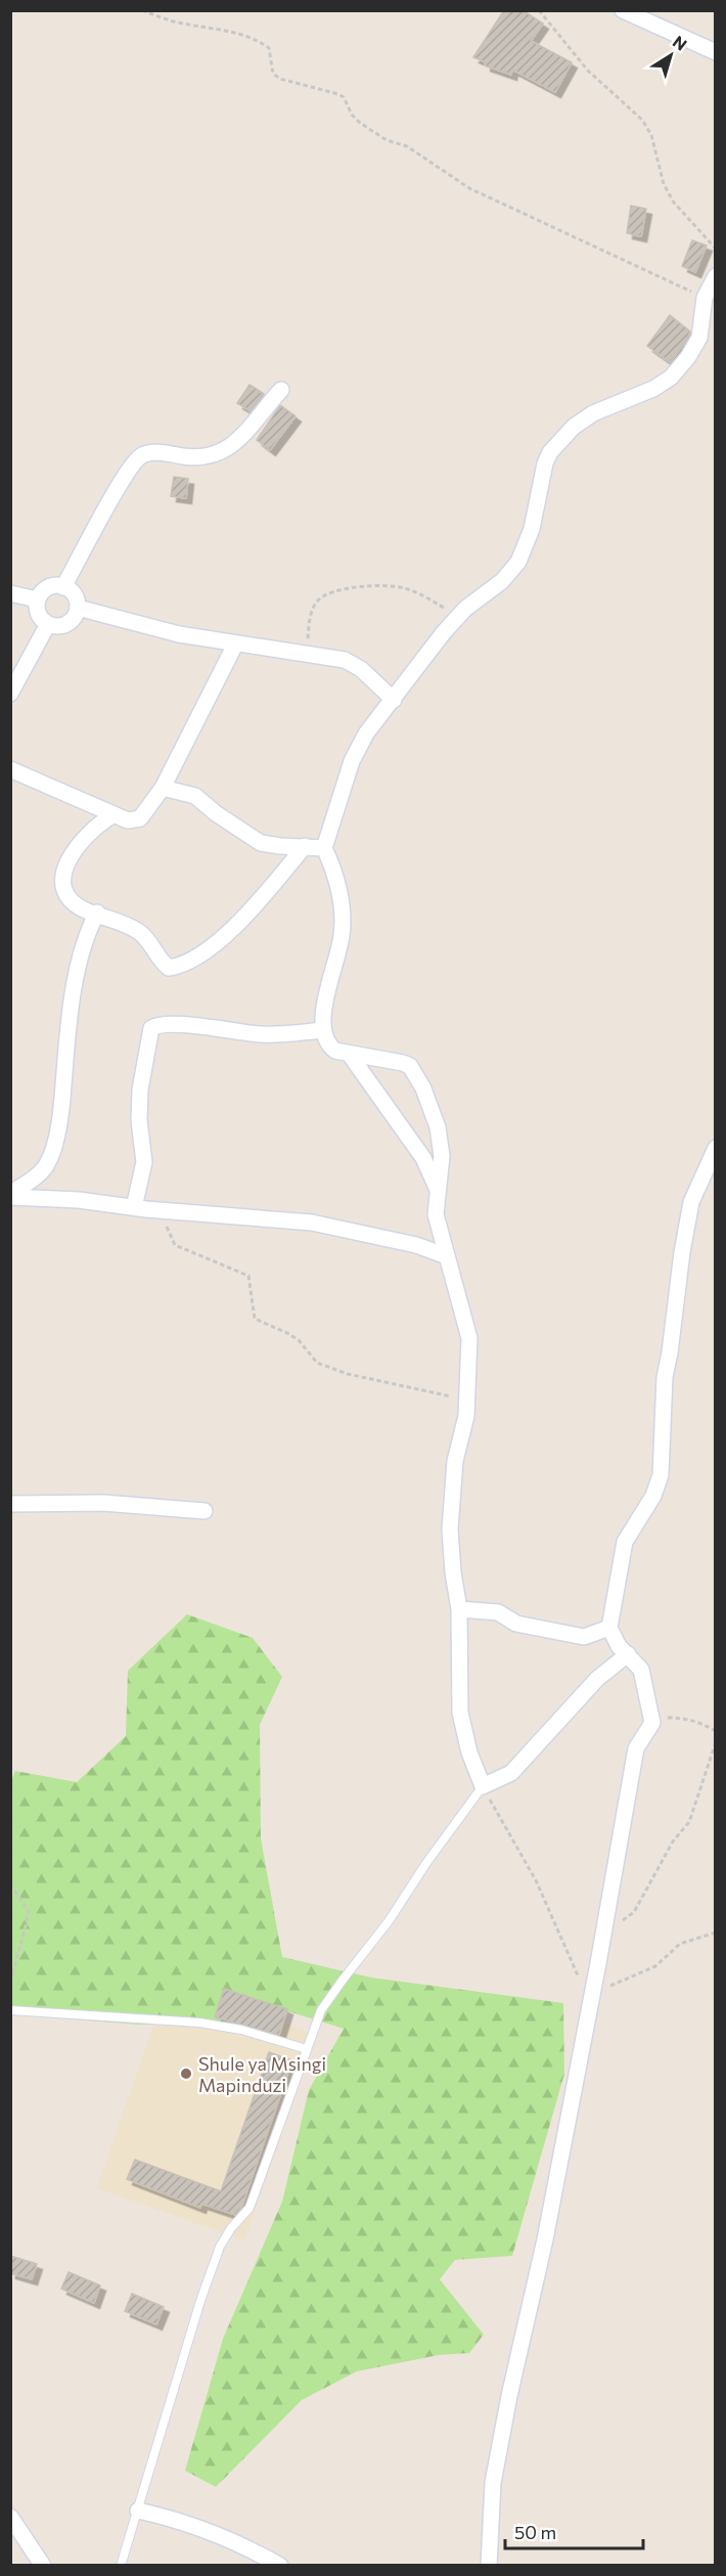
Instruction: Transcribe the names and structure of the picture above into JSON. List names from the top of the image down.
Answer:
{
  "places": ["Shule ya Msingi Mapinduzi"],
  "scale_bar": "50 m",
  "north": "top right"
}
